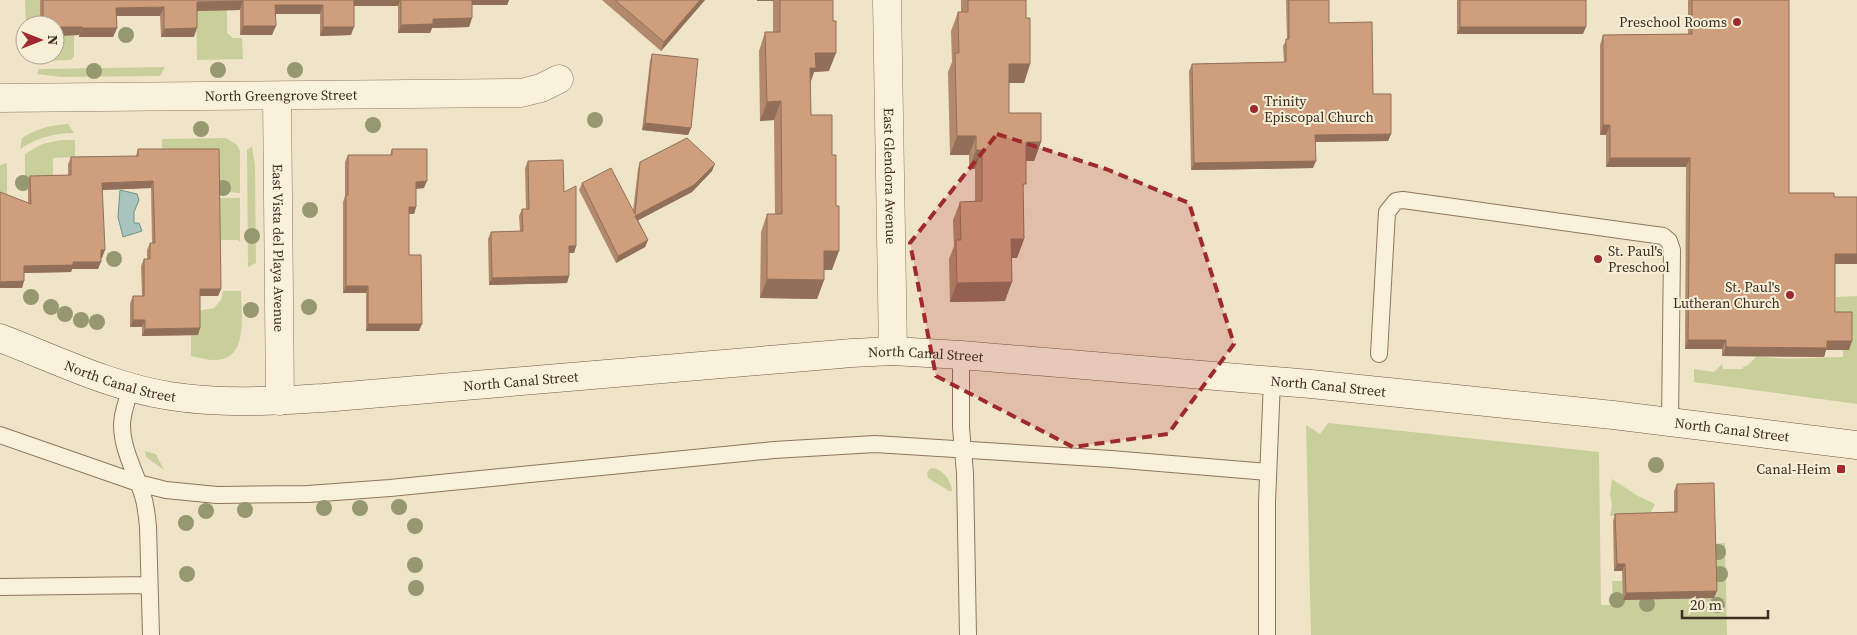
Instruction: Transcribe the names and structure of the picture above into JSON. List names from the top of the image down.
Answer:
{
  "streets": {
    "street": [
      "North Greengrove Street",
      "East Glendora Avenue",
      "East Vista del Playa Avenue",
      "North Canal Street"
    ]
  },
  "crossings": [
    ["North Greengrove Street", "East Vista del Playa Avenue"],
    ["East Glendora Avenue", "North Canal Street"],
    ["East Vista del Playa Avenue", "North Canal Street"]
  ],
  "places": {
    "other": [
      "Preschool Rooms",
      "Trinity Episcopal Church",
      "St. Paul's Preschool",
      "St. Paul's Lutheran Church"
    ],
    "transit": ["Canal-Heim"]
  },
  "scale_bar": "20 m",
  "north": "right"
}
